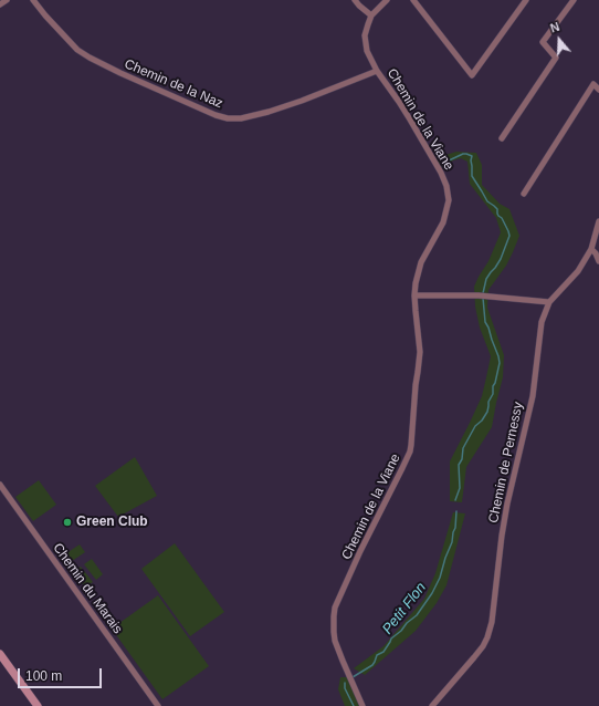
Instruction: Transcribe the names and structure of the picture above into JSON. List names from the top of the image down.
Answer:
{
  "streets": {
    "street": [
      "Chemin de la Naz",
      "Chemin de la Viane",
      "Chemin de Pernessy",
      "Chemin du Marais"
    ]
  },
  "crossings": [
    ["Chemin de la Naz", "Chemin de la Viane"]
  ],
  "water": ["Petit Flon"],
  "places": ["Green Club"],
  "scale_bar": "100 m",
  "north": "top"
}
